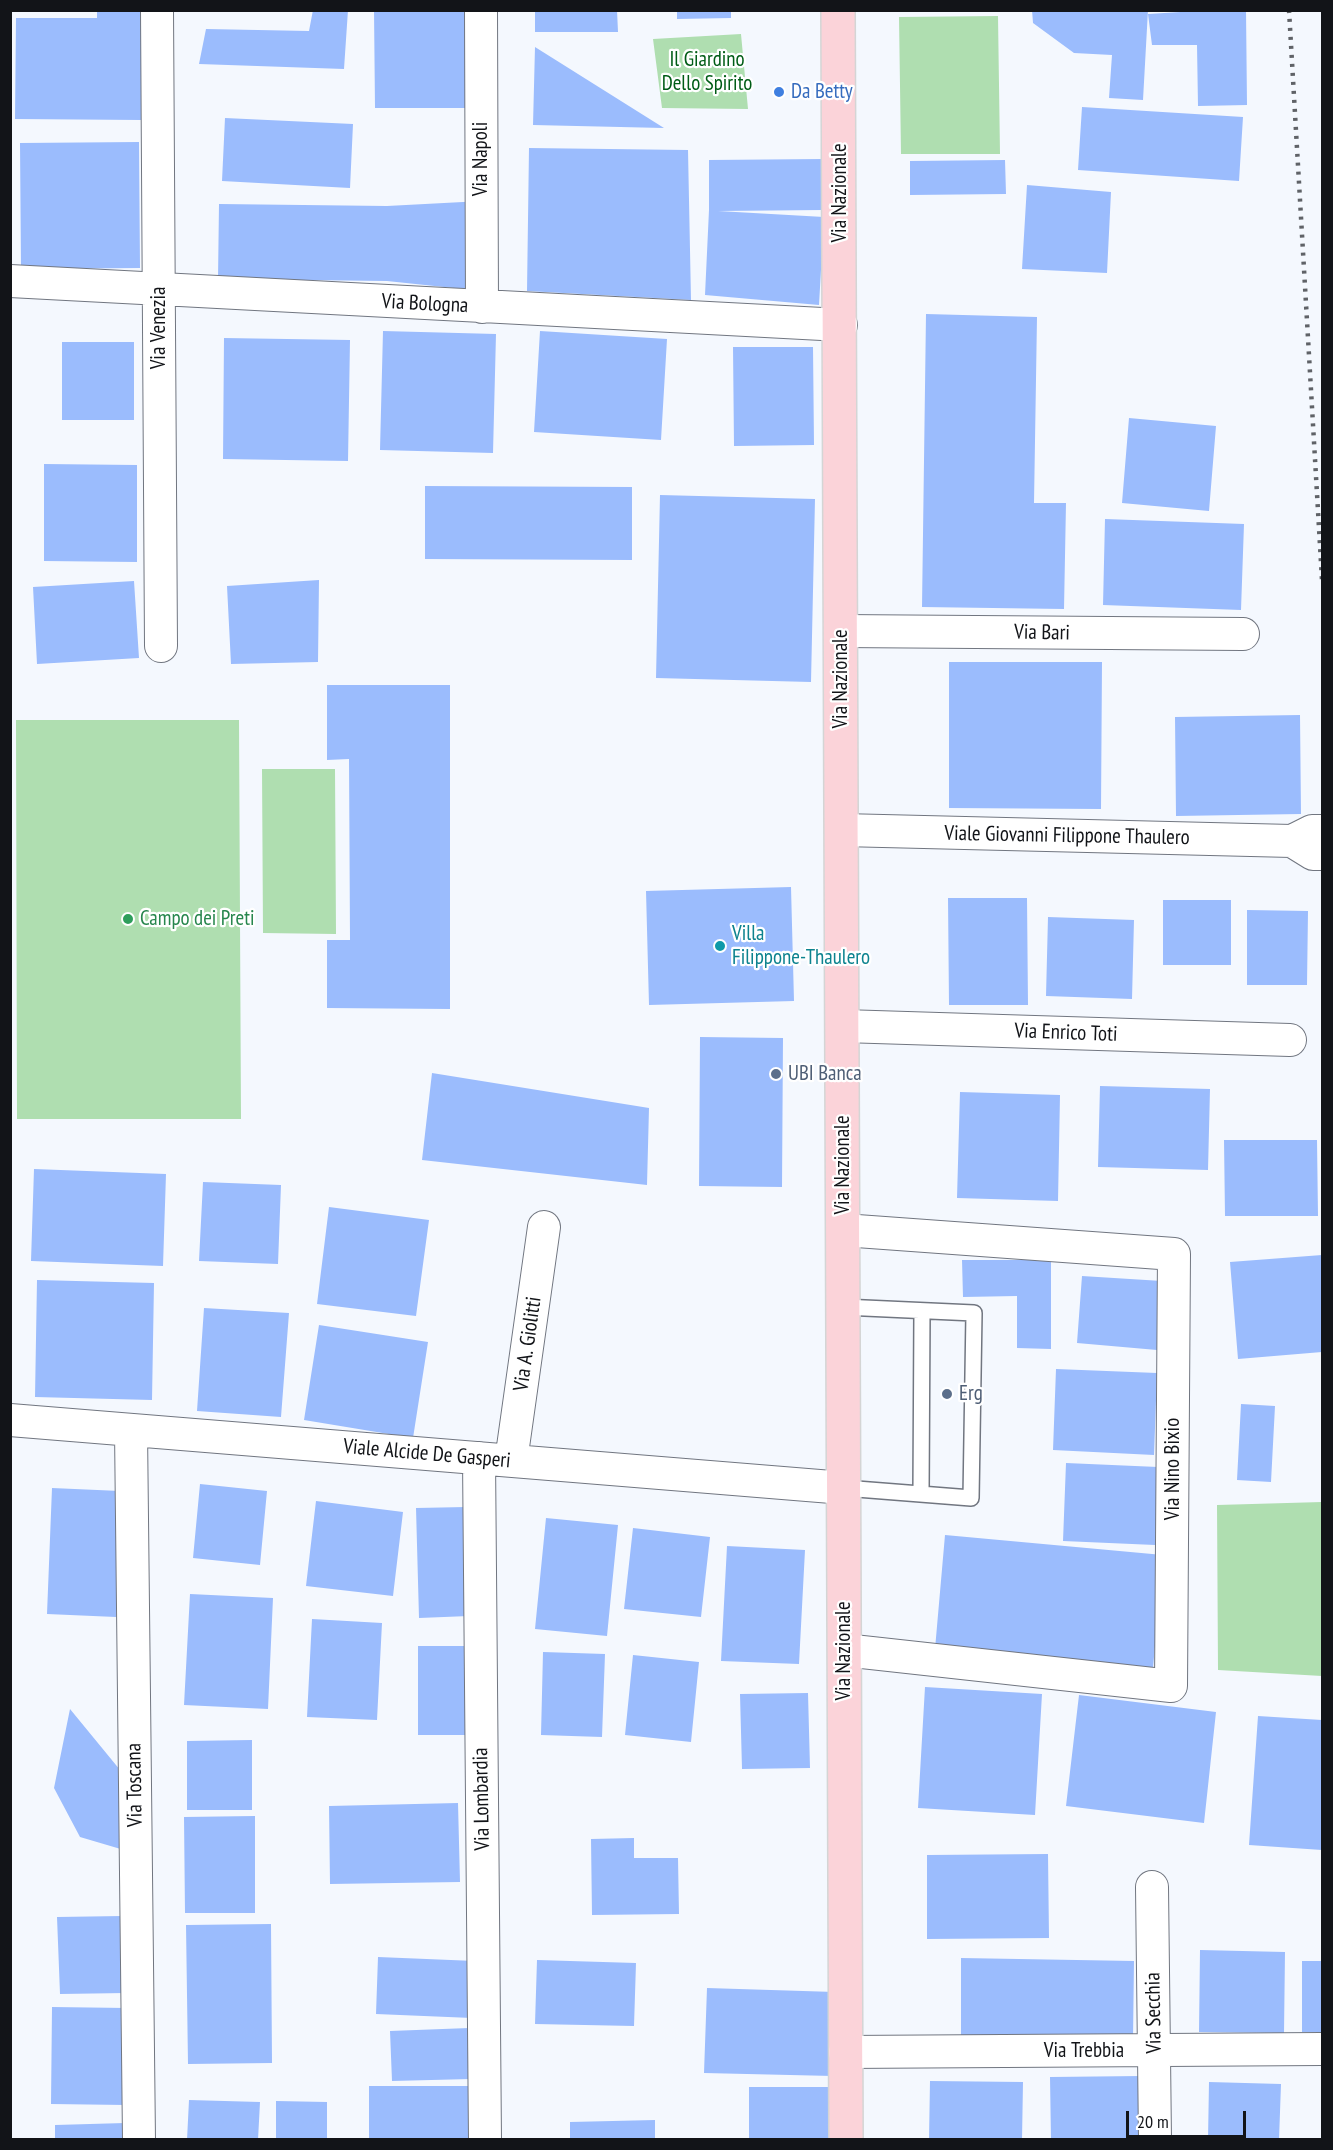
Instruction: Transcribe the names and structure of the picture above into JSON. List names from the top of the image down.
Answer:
{
  "streets": {
    "main road": ["Via Nazionale"],
    "street": [
      "Via Napoli",
      "Via Bologna",
      "Via Venezia",
      "Via Bari",
      "Viale Giovanni Filippone Thaulero",
      "Via Enrico Toti",
      "Via A. Giolitti",
      "Viale Alcide De Gasperi",
      "Via Nino Bixio",
      "Via Toscana",
      "Via Lombardia",
      "Via Secchia",
      "Via Trebbia"
    ]
  },
  "crossings": [
    ["Via Napoli", "Via Bologna"],
    ["Via Nazionale", "Via Bologna"],
    ["Via Nazionale", "Via Bari"],
    ["Via Nazionale", "Viale Giovanni Filippone Thaulero"],
    ["Via Nazionale", "Via Enrico Toti"],
    ["Via Nazionale", "Viale Alcide De Gasperi"],
    ["Via Nazionale", "Via Nino Bixio"],
    ["Via Nazionale", "Via Trebbia"],
    ["Via Bologna", "Via Venezia"],
    ["Via A. Giolitti", "Viale Alcide De Gasperi"],
    ["Viale Alcide De Gasperi", "Via Toscana"],
    ["Viale Alcide De Gasperi", "Via Lombardia"],
    ["Via Secchia", "Via Trebbia"]
  ],
  "parks": ["Il Giardino Dello Spirito"],
  "places": [
    "Da Betty",
    "Campo dei Preti",
    "Villa Filippone-Thaulero",
    "UBI Banca",
    "Erg"
  ],
  "scale_bar": "20 m"
}
